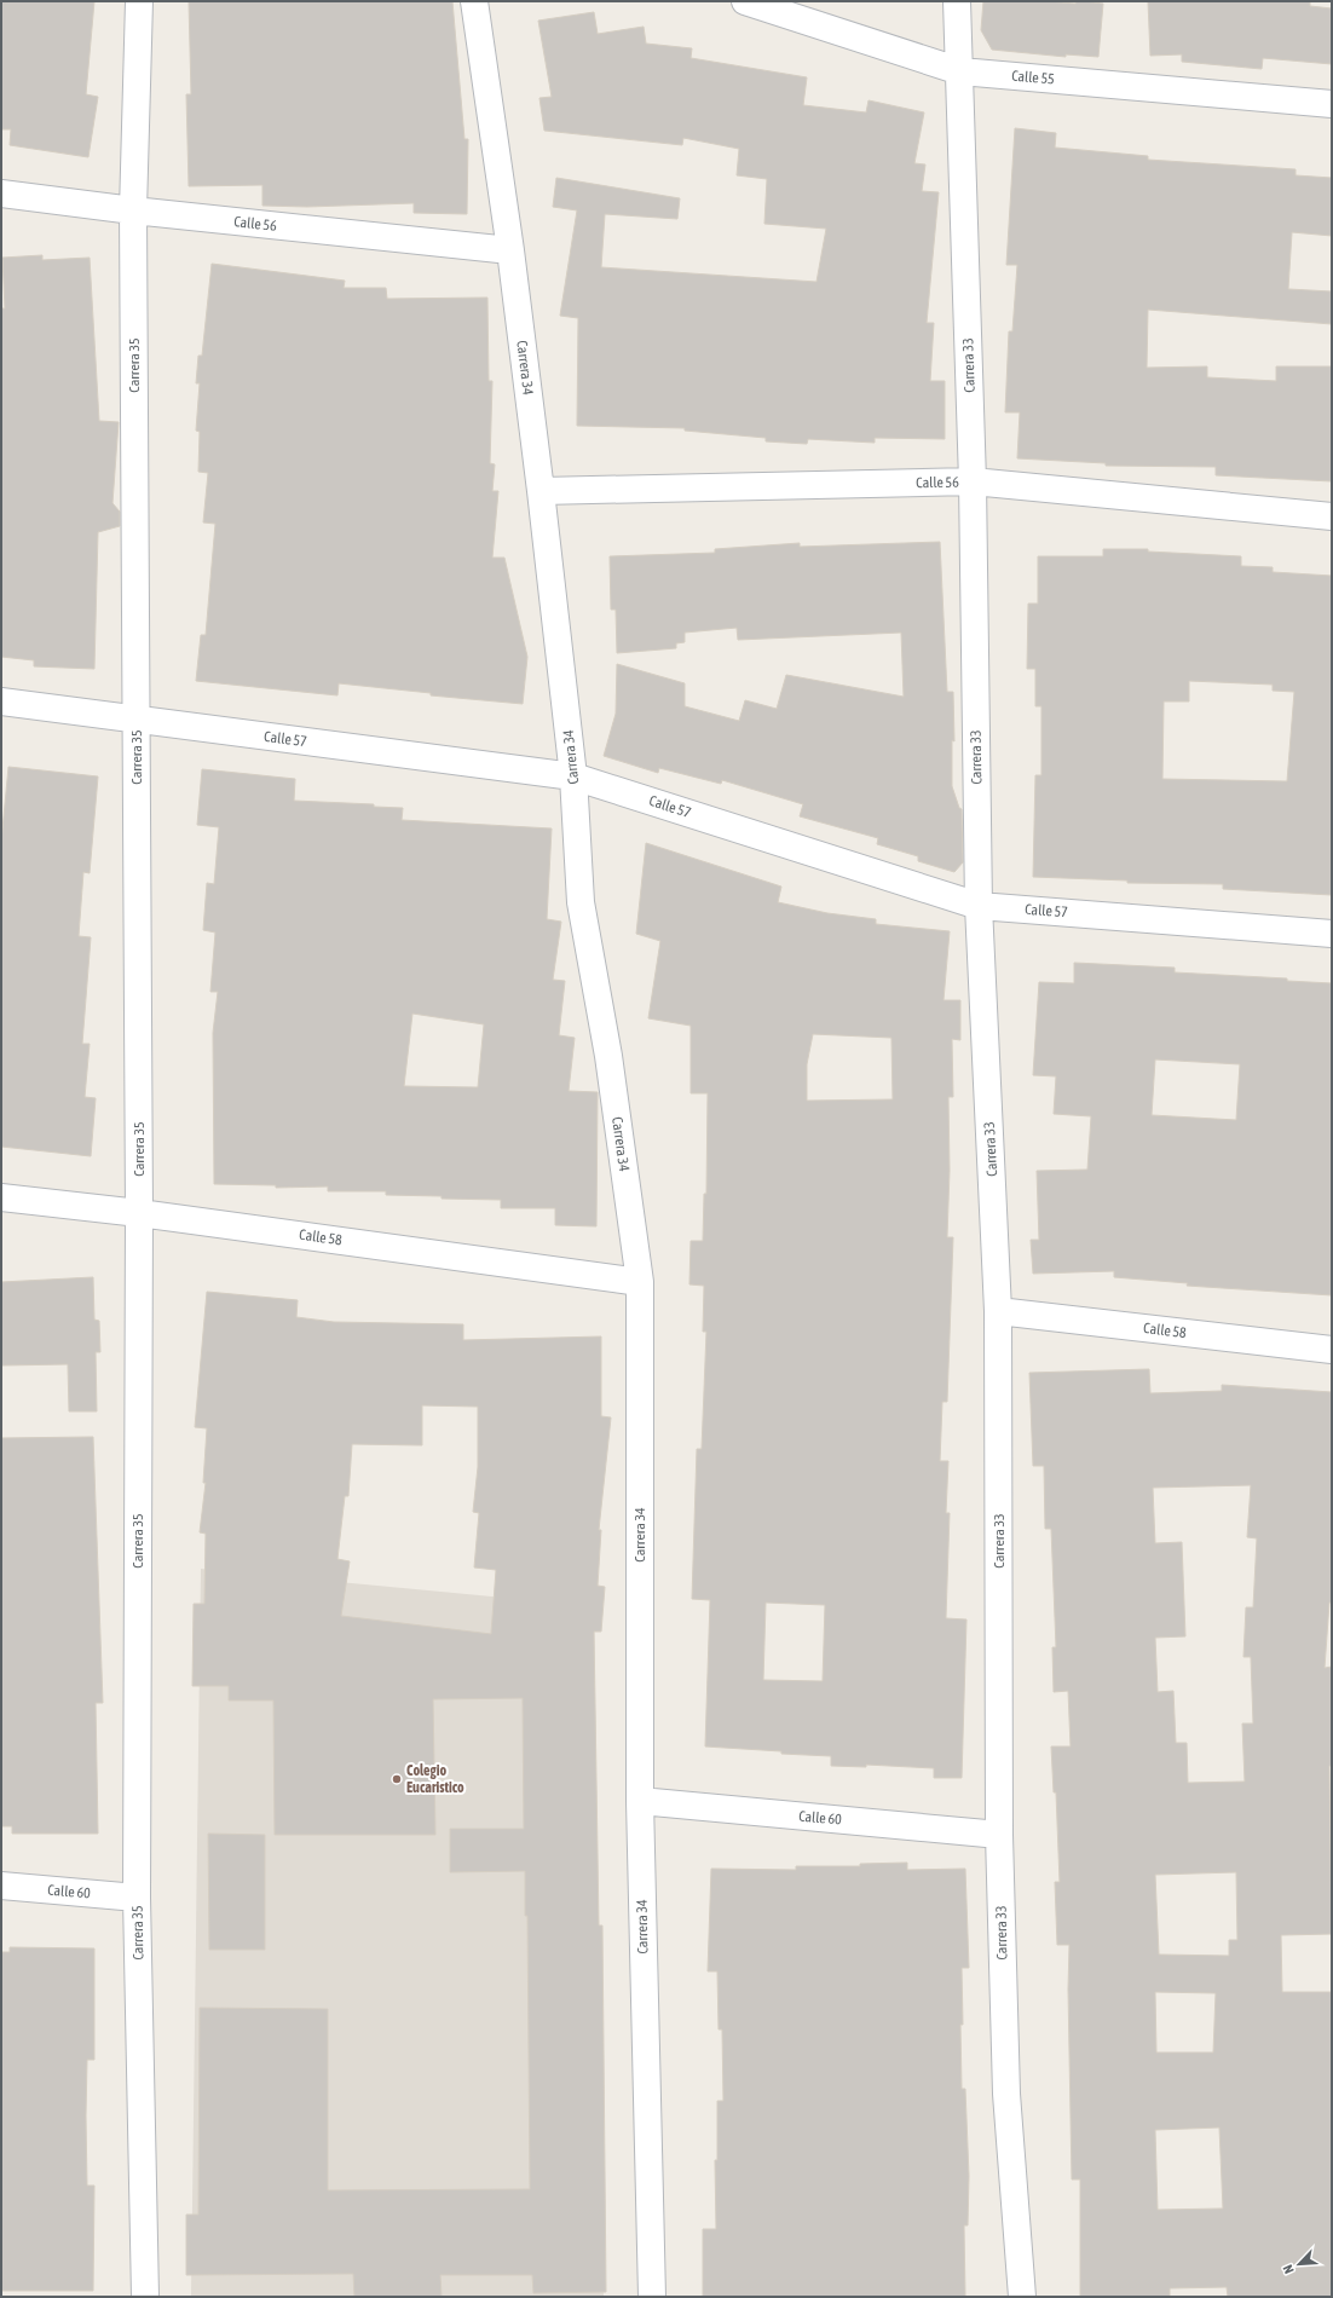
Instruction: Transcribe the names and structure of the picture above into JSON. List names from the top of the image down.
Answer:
{
  "streets": {
    "street": [
      "Calle 55",
      "Calle 56",
      "Carrera 35",
      "Carrera 33",
      "Carrera 34",
      "Calle 57",
      "Calle 58",
      "Calle 60"
    ]
  },
  "crossings": [
    ["Calle 55", "Carrera 33"],
    ["Calle 56", "Carrera 35"],
    ["Calle 56", "Carrera 33"],
    ["Calle 56", "Carrera 34"],
    ["Carrera 35", "Calle 57"],
    ["Carrera 35", "Calle 58"],
    ["Carrera 35", "Calle 60"],
    ["Carrera 33", "Calle 57"],
    ["Carrera 33", "Calle 58"],
    ["Carrera 33", "Calle 60"],
    ["Carrera 34", "Calle 57"],
    ["Carrera 34", "Calle 58"],
    ["Carrera 34", "Calle 60"]
  ],
  "places": ["Colegio Eucaristico"],
  "north": "bottom left"
}
